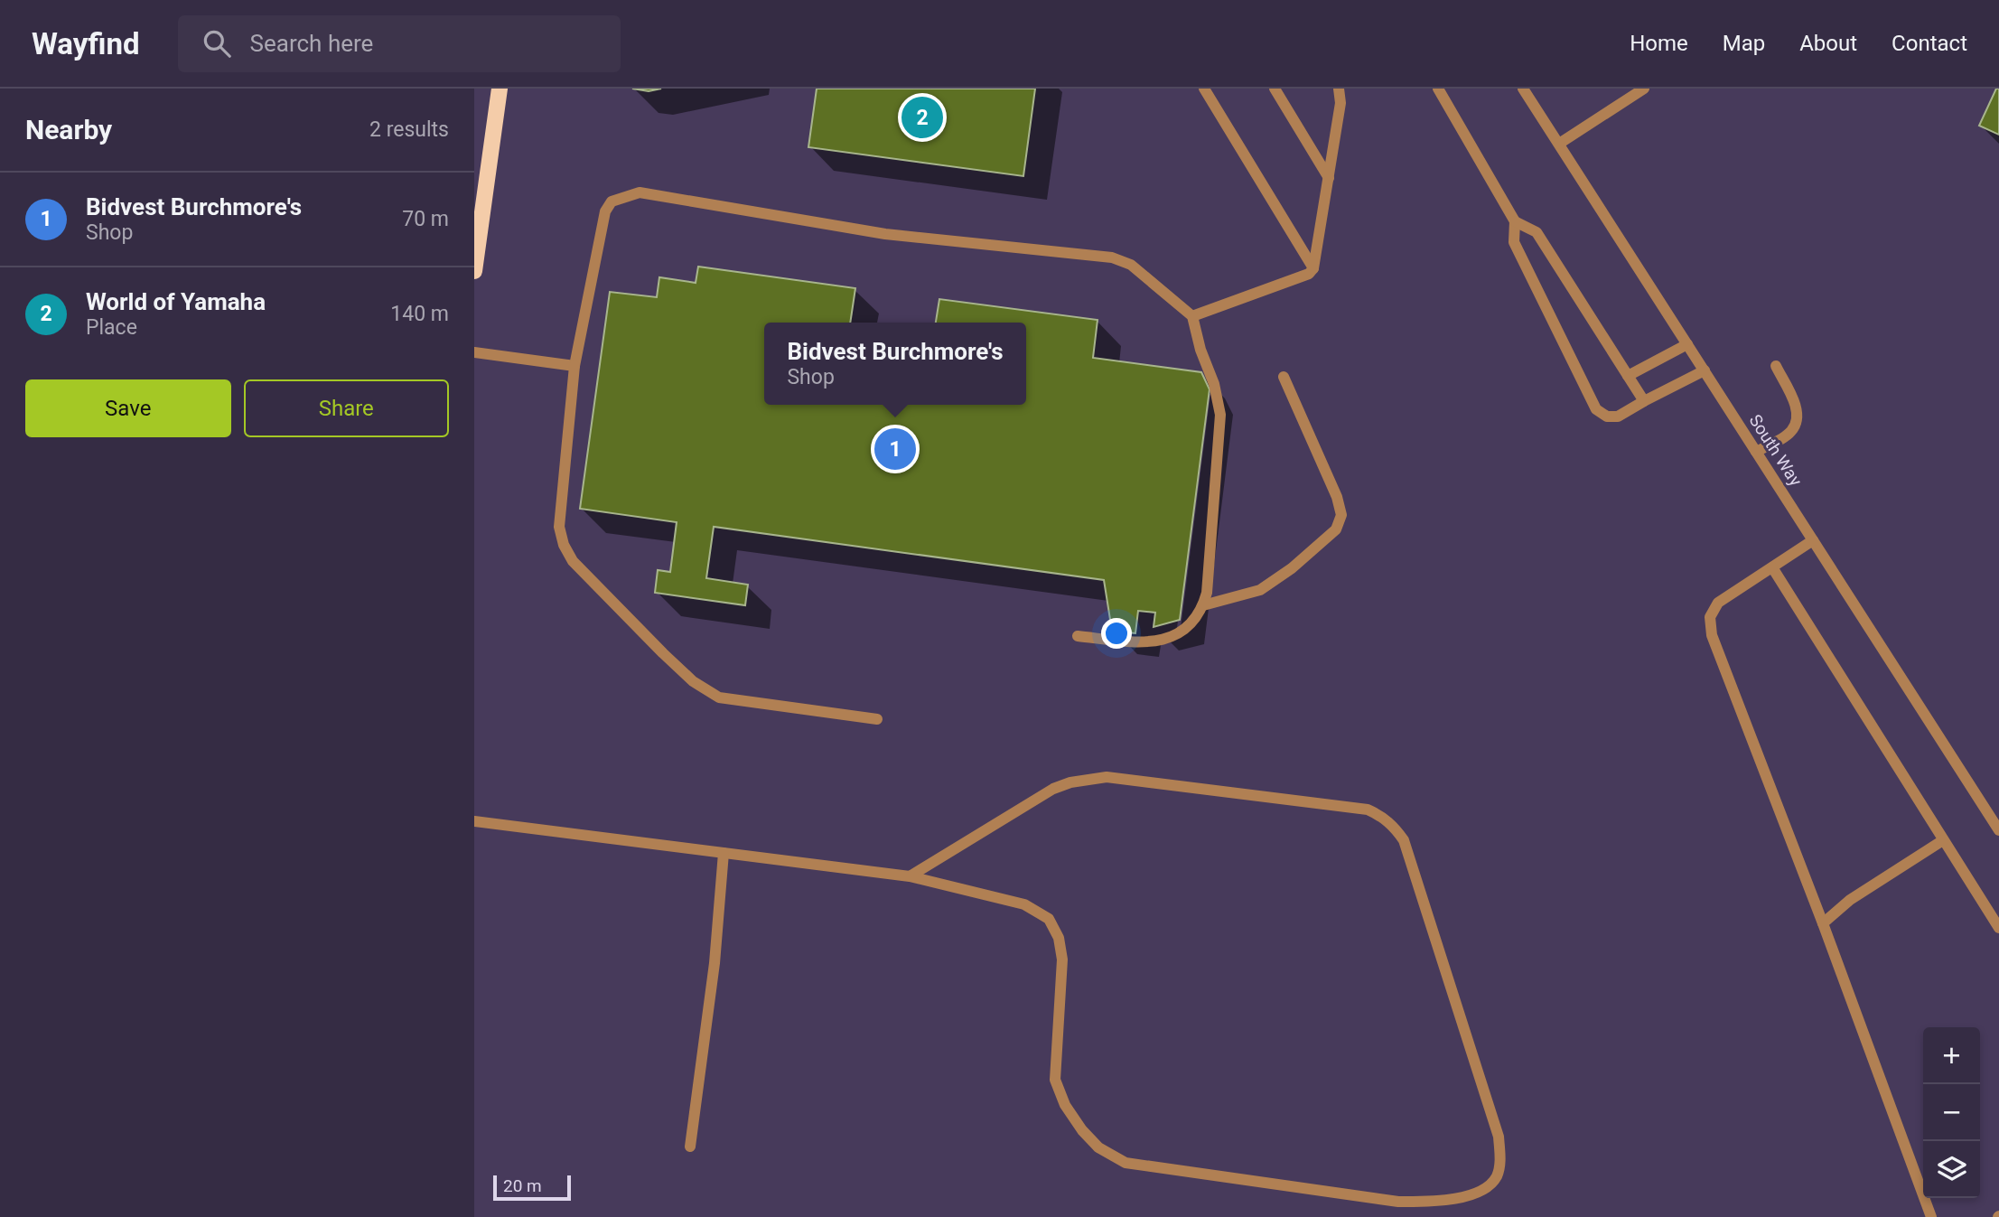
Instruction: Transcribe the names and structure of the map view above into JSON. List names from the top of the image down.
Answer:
{
  "streets": {
    "street": ["South Way"]
  },
  "scale_bar": "20 m",
  "page": {
    "header": "Wayfind",
    "search": "Search here",
    "nav": [
      "Home",
      "Map",
      "About",
      "Contact"
    ],
    "heading": ["Nearby", "2 results"],
    "pins": ["2", "1"],
    "list": [
      {
        "mark": "1",
        "name": "Bidvest Burchmore's",
        "note": "Shop",
        "value": "70 m"
      },
      {
        "mark": "2",
        "name": "World of Yamaha",
        "note": "Place",
        "value": "140 m"
      }
    ],
    "popup": ["Bidvest Burchmore's", "Shop"],
    "buttons": ["Save", "Share"],
    "map_buttons": ["+", "−"],
    "scale": "20 m"
  }
}
